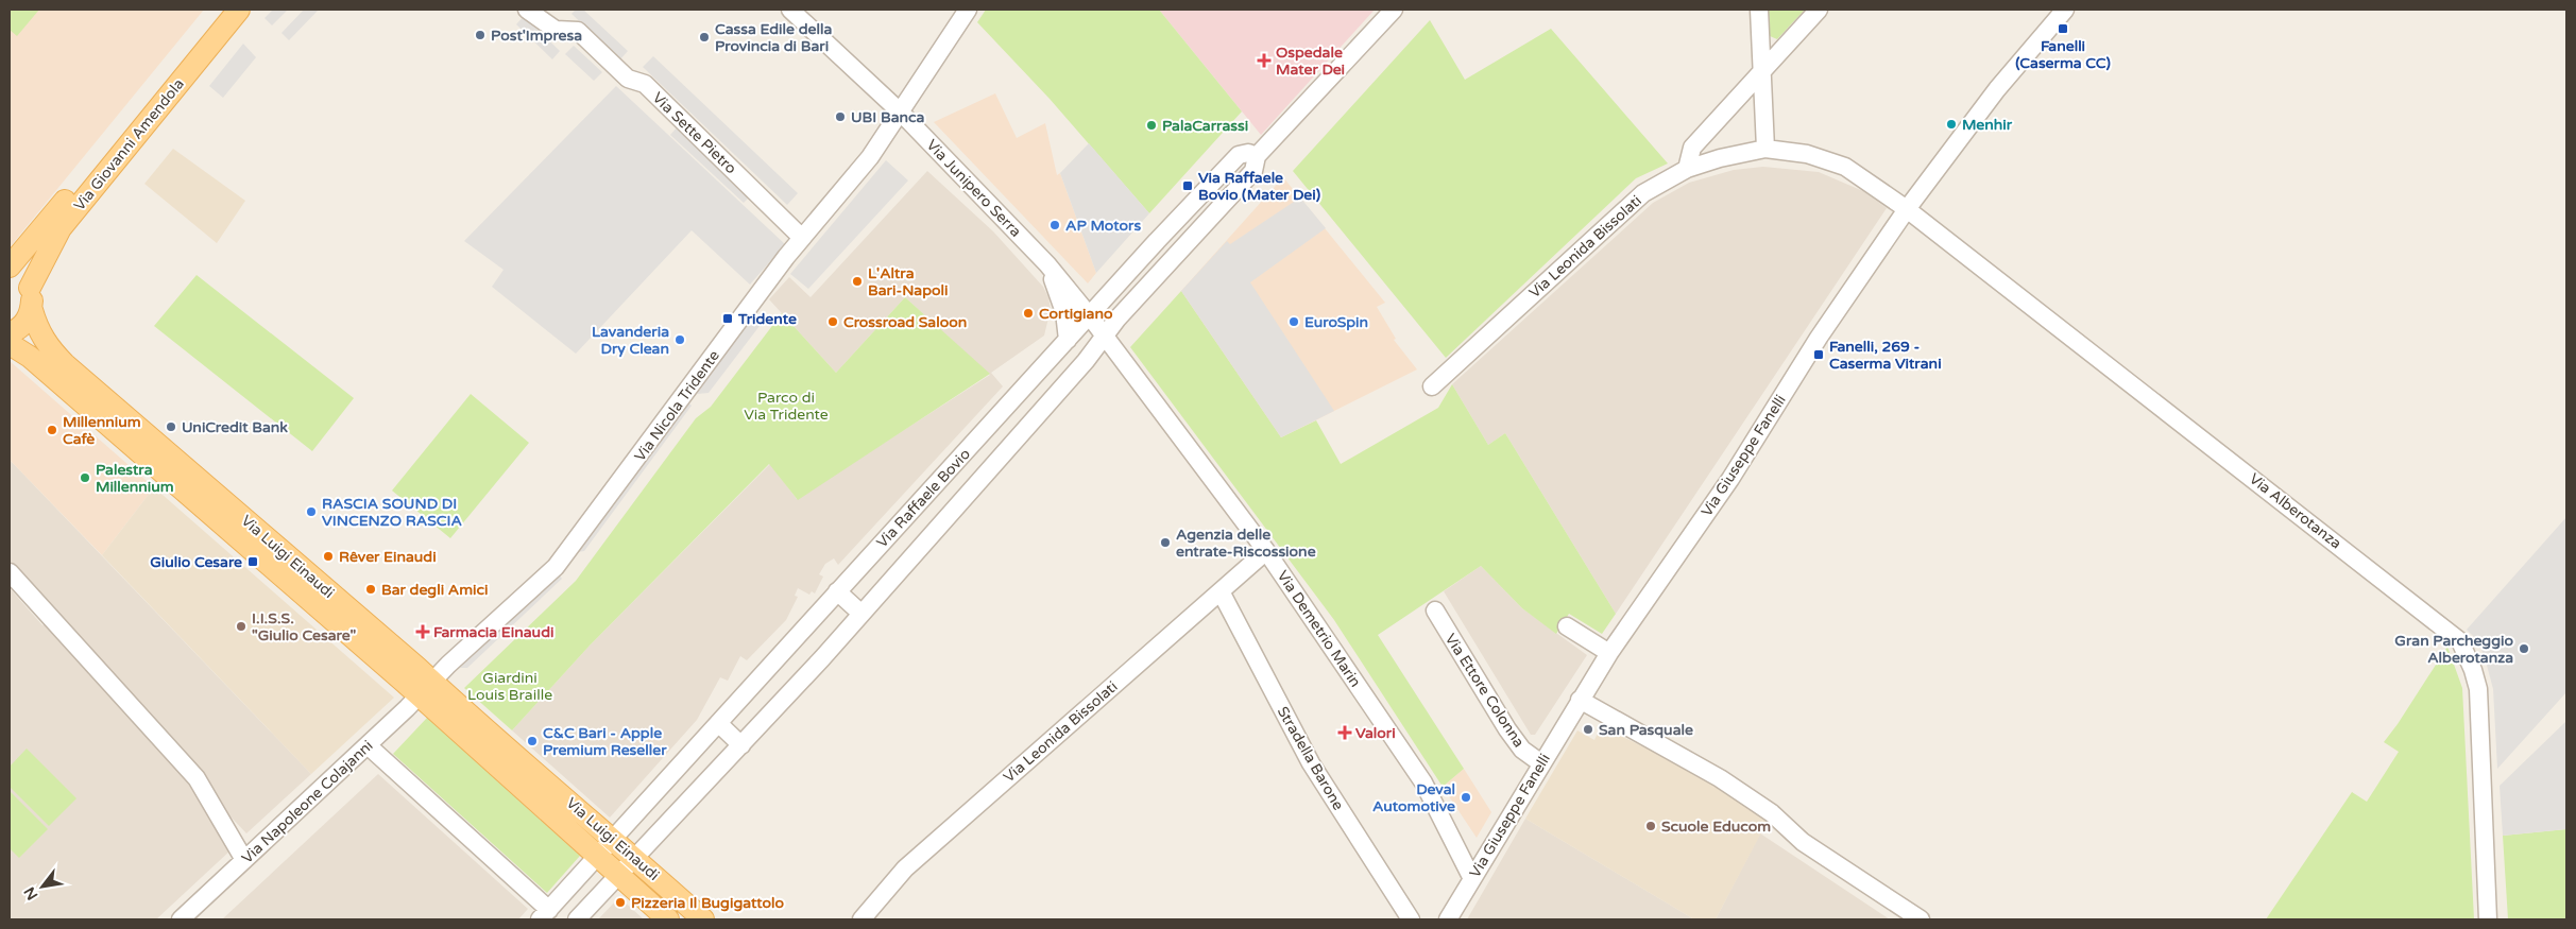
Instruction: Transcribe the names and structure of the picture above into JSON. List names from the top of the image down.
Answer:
{
  "streets": {
    "main road": ["Via Giovanni Amendola", "Via Luigi Einaudi"],
    "street": [
      "Via Sette Pietro",
      "Via Junipero Serra",
      "Via Leonida Bissolati",
      "Via Nicola Tridente",
      "Via Giuseppe Fanelli",
      "Via Raffaele Bovio",
      "Via Alberotanza",
      "Via Demetrio Marin",
      "Via Ettore Colonna",
      "Stradella Barone",
      "Via Napoleone Colajanni"
    ]
  },
  "crossings": [
    ["Via Sette Pietro", "Via Nicola Tridente"],
    ["Via Junipero Serra", "Via Nicola Tridente"],
    ["Via Junipero Serra", "Via Raffaele Bovio"],
    ["Via Junipero Serra", "Via Demetrio Marin"],
    ["Via Leonida Bissolati", "Via Giuseppe Fanelli"],
    ["Via Leonida Bissolati", "Via Alberotanza"],
    ["Via Leonida Bissolati", "Via Demetrio Marin"],
    ["Via Leonida Bissolati", "Stradella Barone"],
    ["Via Nicola Tridente", "Via Luigi Einaudi"],
    ["Via Nicola Tridente", "Via Napoleone Colajanni"],
    ["Via Giuseppe Fanelli", "Via Alberotanza"],
    ["Via Giuseppe Fanelli", "Via Demetrio Marin"],
    ["Via Giuseppe Fanelli", "Via Ettore Colonna"],
    ["Via Raffaele Bovio", "Via Luigi Einaudi"],
    ["Via Raffaele Bovio", "Via Demetrio Marin"],
    ["Via Luigi Einaudi", "Via Napoleone Colajanni"]
  ],
  "parks": ["Parco di Via Tridente", "Giardini Louis Braille"],
  "places": {
    "transit": [
      "Fanelli (Caserma CC)",
      "Via Raffaele Bovio (Mater Dei)",
      "Tridente",
      "Fanelli, 269 - Caserma Vitrani",
      "Giulio Cesare"
    ],
    "other": [
      "Post'Impresa",
      "Cassa Edile della Provincia di Bari",
      "UBI Banca",
      "Menhir",
      "PalaCarrassi",
      "AP Motors",
      "L'Altra Bari-Napoli",
      "Cortigiano",
      "Crossroad Saloon",
      "EuroSpin",
      "Lavanderia Dry Clean",
      "UniCredit Bank",
      "Millennium Cafè",
      "Palestra Millennium",
      "RASCIA SOUND DI VINCENZO RASCIA",
      "Agenzia delle entrate-Riscossione",
      "Rêver Einaudi",
      "Bar degli Amici",
      "I.I.S.S. \"Giulio Cesare\"",
      "Gran Parcheggio Alberotanza",
      "San Pasquale",
      "C&C Bari - Apple Premium Reseller",
      "Deval Automotive",
      "Scuole Educom",
      "Pizzeria Il Bugigattolo"
    ],
    "health": ["Ospedale Mater Dei", "Farmacia Einaudi", "Valori"]
  },
  "north": "bottom left"
}
